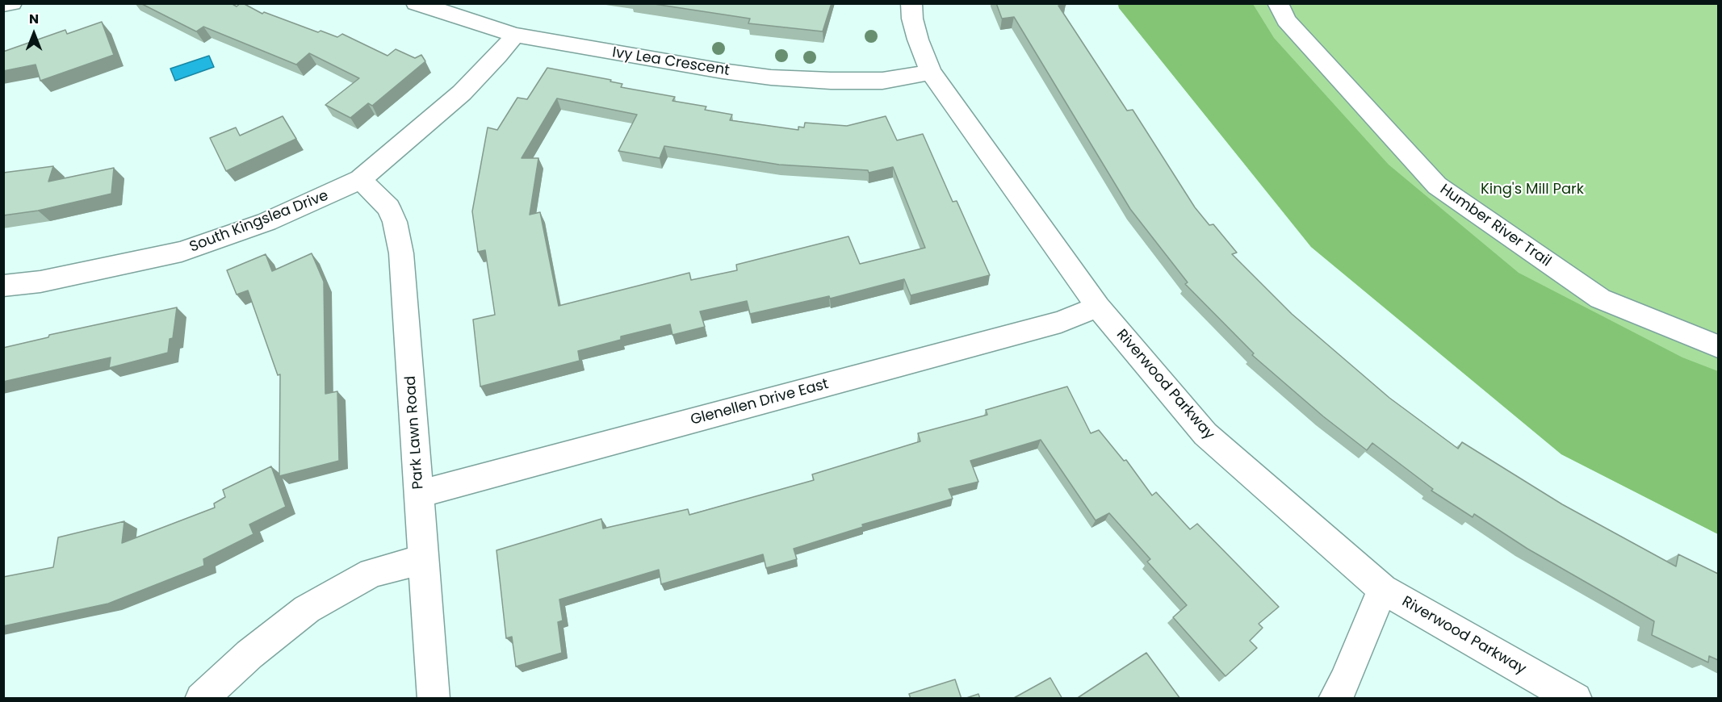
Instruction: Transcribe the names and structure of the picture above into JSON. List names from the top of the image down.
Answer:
{
  "streets": {
    "street": [
      "Ivy Lea Crescent",
      "South Kingslea Drive",
      "Humber River Trail",
      "Riverwood Parkway",
      "Glenellen Drive East",
      "Park Lawn Road"
    ]
  },
  "crossings": [
    ["Ivy Lea Crescent", "South Kingslea Drive"],
    ["Ivy Lea Crescent", "Riverwood Parkway"],
    ["South Kingslea Drive", "Park Lawn Road"],
    ["Riverwood Parkway", "Glenellen Drive East"],
    ["Glenellen Drive East", "Park Lawn Road"]
  ],
  "parks": ["King's Mill Park"],
  "north": "top"
}
